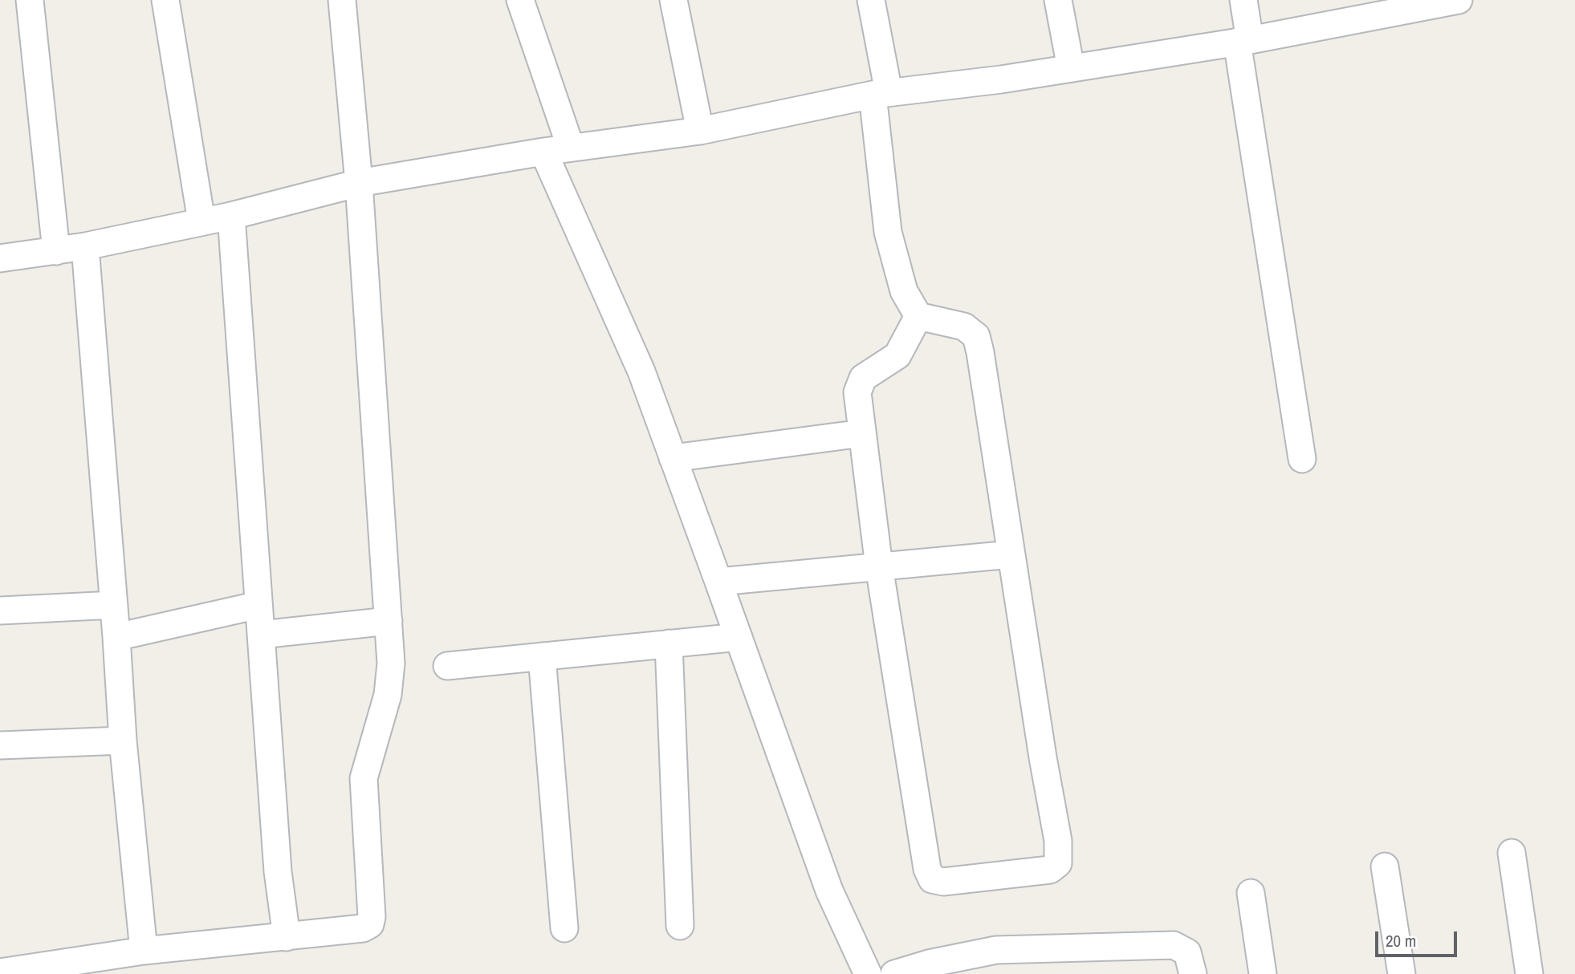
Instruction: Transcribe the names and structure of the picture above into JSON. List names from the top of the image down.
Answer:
{
  "scale_bar": "20 m"
}
